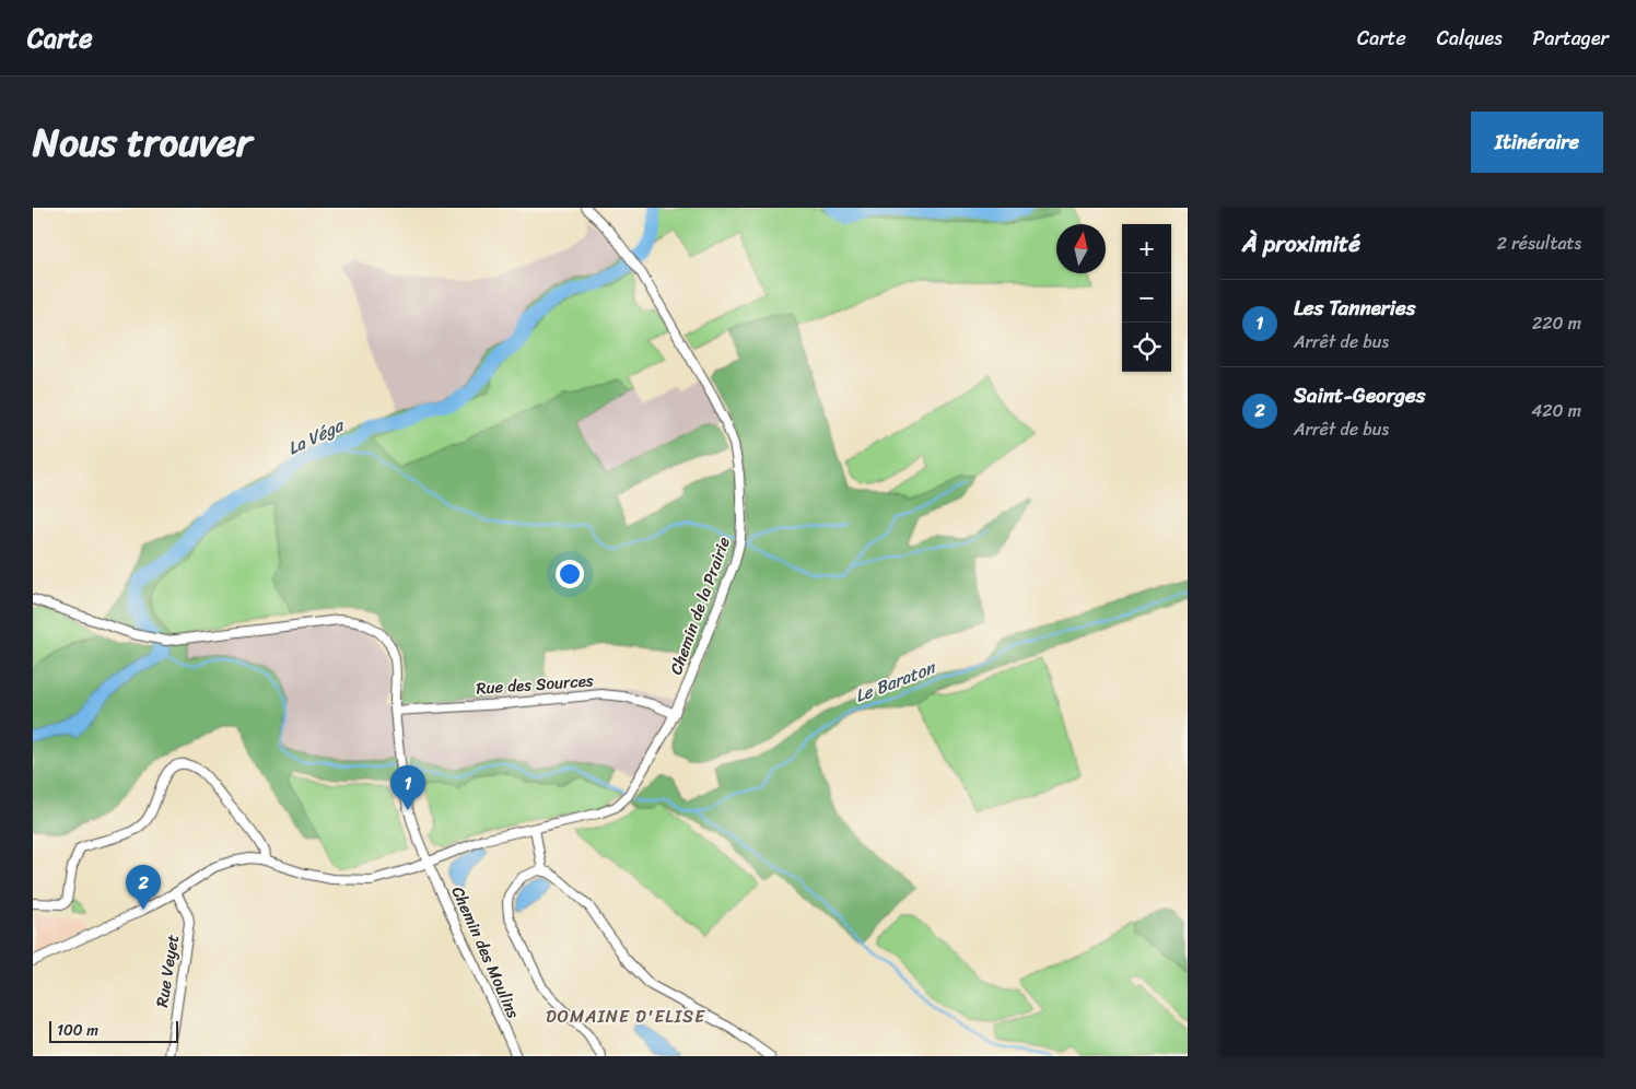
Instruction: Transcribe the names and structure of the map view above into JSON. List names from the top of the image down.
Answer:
{
  "streets": {
    "street": [
      "Chemin de la Prairie",
      "Rue des Sources",
      "Chemin des Moulins",
      "Rue Veyet"
    ]
  },
  "crossings": [
    ["Chemin de la Prairie", "Rue des Sources"],
    ["Chemin de la Prairie", "Chemin des Moulins"],
    ["Chemin de la Prairie", "Rue Veyet"],
    ["Rue des Sources", "Chemin des Moulins"]
  ],
  "districts": ["DOMAINE D'ELISE"],
  "water": ["La Véga", "Le Baraton"],
  "scale_bar": "100 m",
  "north": "top",
  "page": {
    "header": "Carte",
    "nav": ["Carte", "Calques", "Partager"],
    "title": "Nous trouver",
    "buttons": "Itinéraire",
    "heading": ["À proximité", "2 résultats"],
    "map_buttons": ["+", "−"],
    "list": [
      {
        "mark": "1",
        "name": "Les Tanneries",
        "note": "Arrêt de bus",
        "value": "220 m"
      },
      {
        "mark": "2",
        "name": "Saint-Georges",
        "note": "Arrêt de bus",
        "value": "420 m"
      }
    ],
    "pins": ["1", "2"],
    "scale": "100 m"
  }
}
